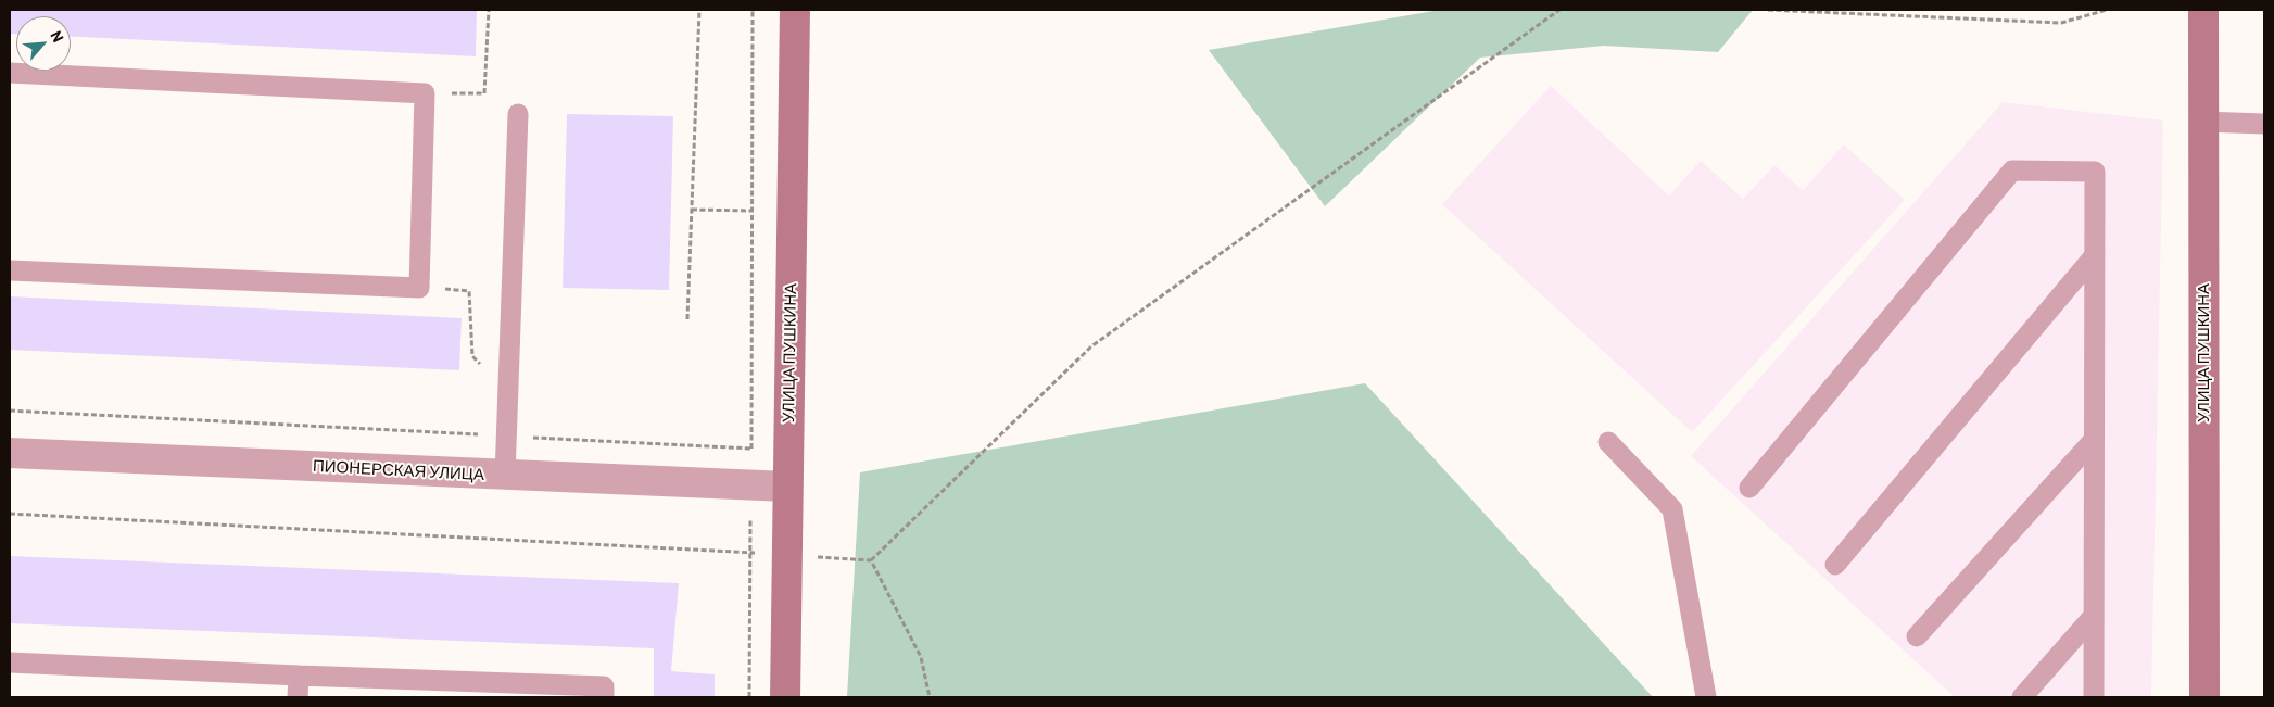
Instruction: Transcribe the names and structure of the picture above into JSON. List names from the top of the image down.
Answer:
{
  "streets": {
    "street": ["УЛИЦА ПУШКИНА", "ПИОНЕРСКАЯ УЛИЦА"]
  },
  "crossings": [
    ["УЛИЦА ПУШКИНА", "ПИОНЕРСКАЯ УЛИЦА"]
  ],
  "north": "top right"
}
